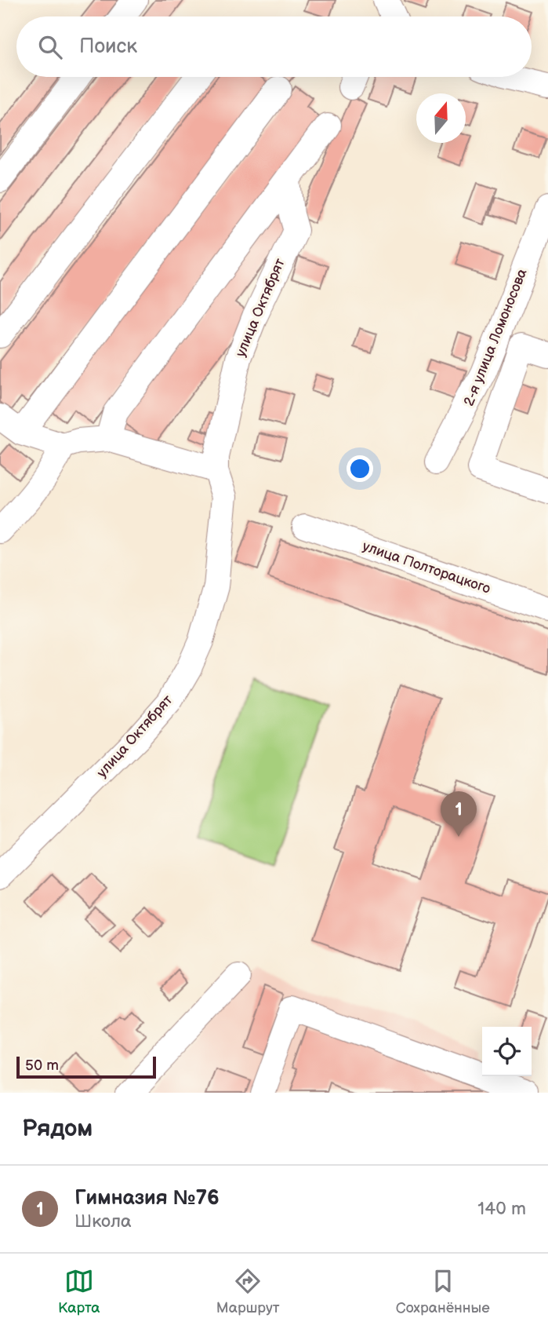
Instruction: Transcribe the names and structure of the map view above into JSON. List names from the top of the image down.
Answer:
{
  "streets": {
    "street": ["улица Октябрят", "2-я улица Ломоносова", "улица Полторацкого"]
  },
  "scale_bar": "50 m",
  "north": "top",
  "page": {
    "search": "Поиск",
    "pins": "1",
    "scale": "50 m",
    "heading": "Рядом",
    "list": [
      {
        "mark": "1",
        "name": "Гимназия №76",
        "note": "Школа",
        "value": "140 m"
      }
    ],
    "nav": ["Карта", "Маршрут", "Сохранённые"]
  }
}
